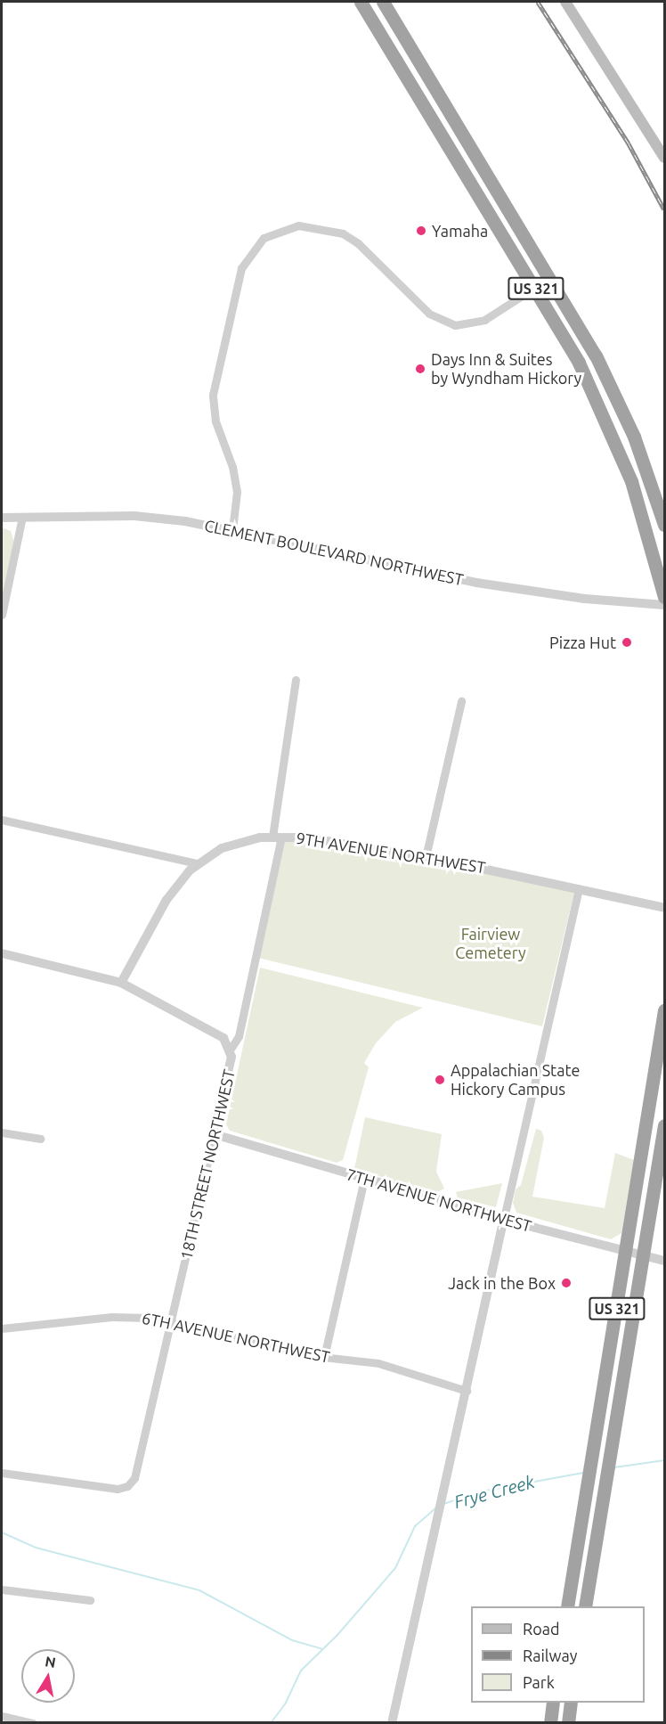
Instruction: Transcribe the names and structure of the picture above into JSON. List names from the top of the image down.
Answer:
{
  "streets": {
    "highway": ["US 321"],
    "street": [
      "CLEMENT BOULEVARD NORTHWEST",
      "9TH AVENUE NORTHWEST",
      "18TH STREET NORTHWEST",
      "7TH AVENUE NORTHWEST",
      "6TH AVENUE NORTHWEST"
    ]
  },
  "crossings": [
    ["US 321", "7TH AVENUE NORTHWEST"],
    ["9TH AVENUE NORTHWEST", "18TH STREET NORTHWEST"],
    ["18TH STREET NORTHWEST", "7TH AVENUE NORTHWEST"],
    ["18TH STREET NORTHWEST", "6TH AVENUE NORTHWEST"]
  ],
  "water": ["Frye Creek"],
  "parks": ["Fairview Cemetery"],
  "places": [
    "Yamaha",
    "Days Inn & Suites by Wyndham Hickory",
    "Pizza Hut",
    "Appalachian State Hickory Campus",
    "Jack in the Box"
  ],
  "legend": ["Road", "Railway", "Park"],
  "north": "top"
}
